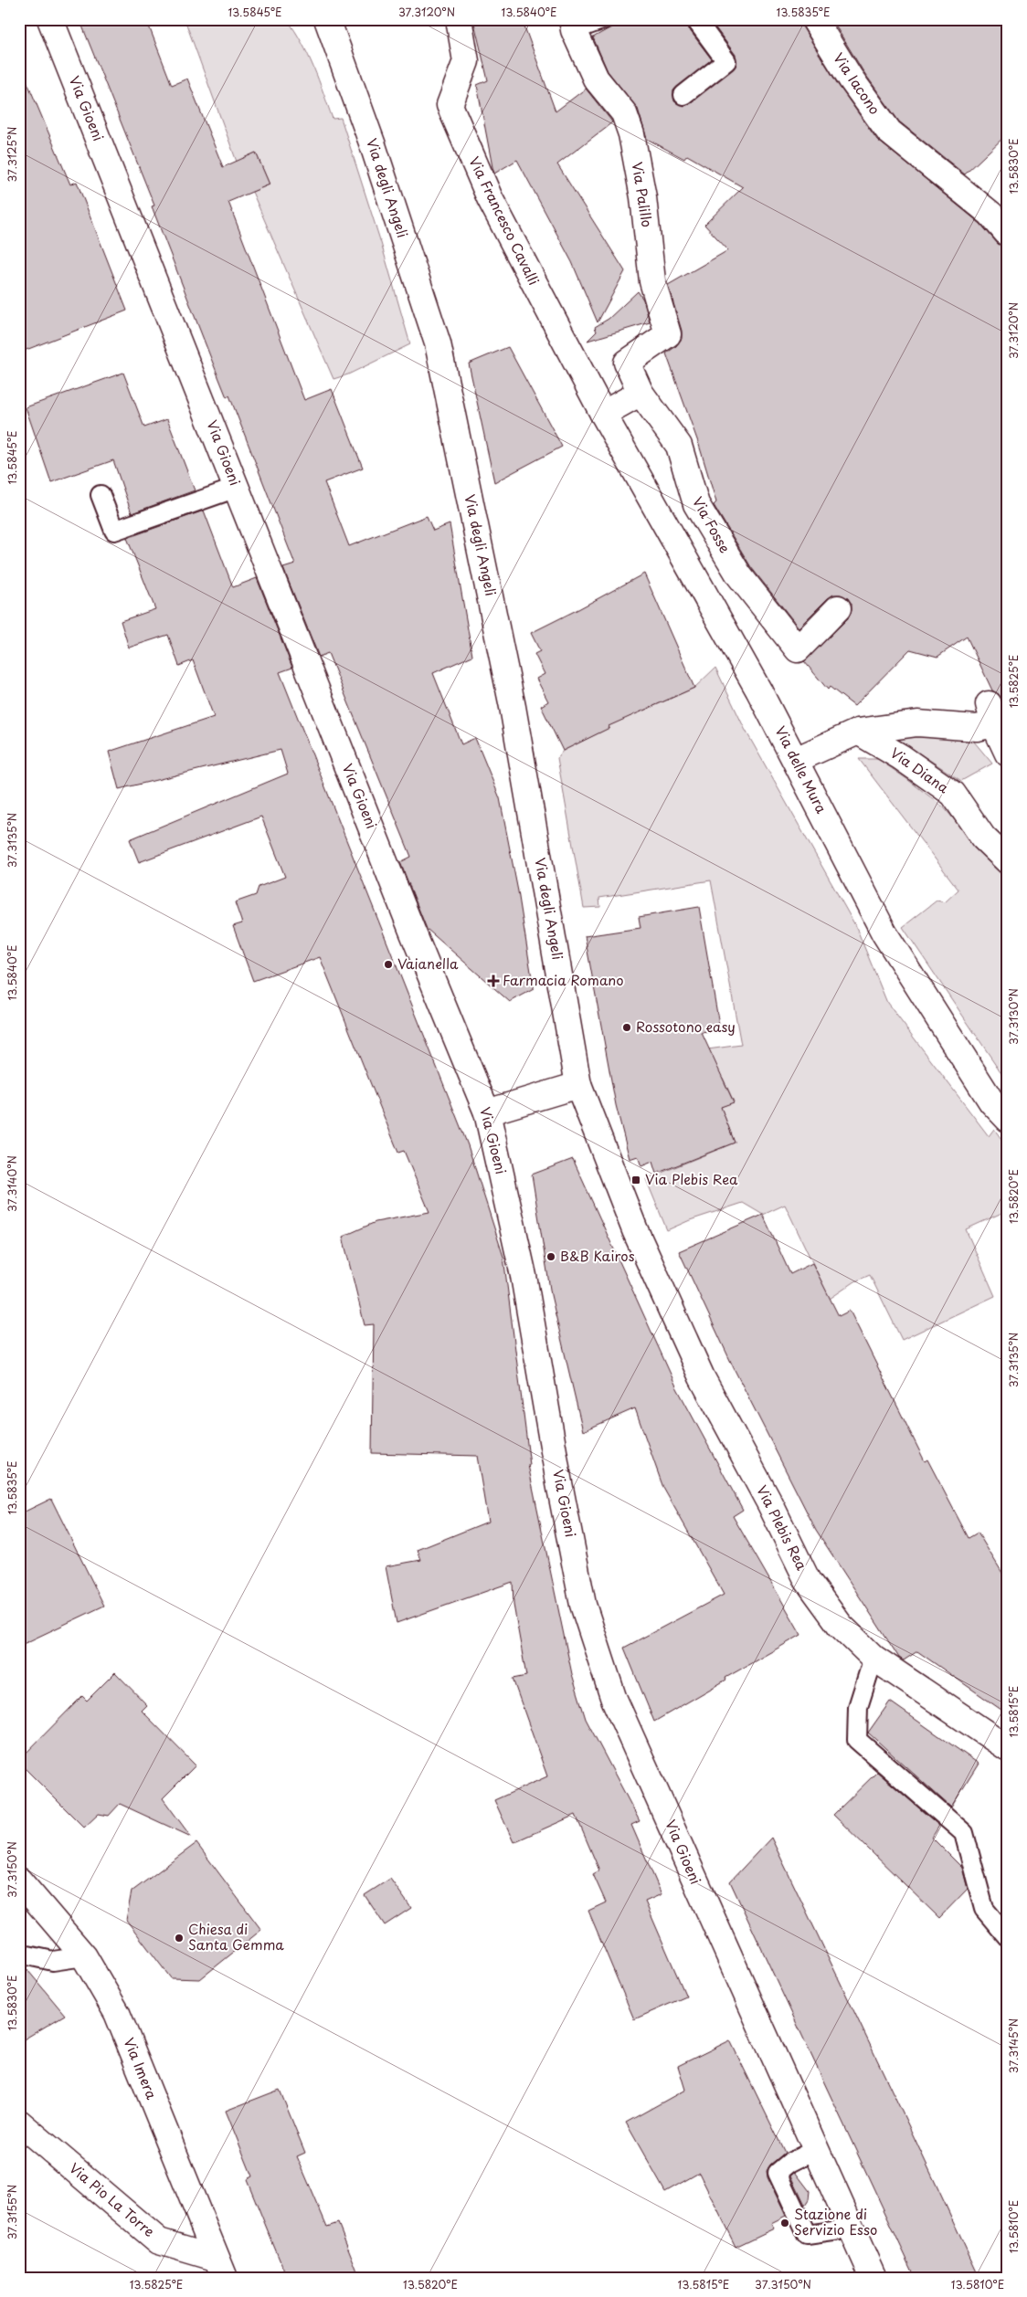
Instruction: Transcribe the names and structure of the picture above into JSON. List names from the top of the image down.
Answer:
{
  "streets": {
    "street": [
      "Via Iacono",
      "Via Gioeni",
      "Via degli Angeli",
      "Via Palillo",
      "Via Francesco Cavalli",
      "Via Fosse",
      "Via delle Mura",
      "Via Diana",
      "Via Plebis Rea",
      "Via Imera",
      "Via Pio La Torre"
    ]
  },
  "crossings": [
    ["Via degli Angeli", "Via Plebis Rea"],
    ["Via Palillo", "Via Fosse"],
    ["Via Francesco Cavalli", "Via delle Mura"],
    ["Via delle Mura", "Via Diana"],
    ["Via Imera", "Via Pio La Torre"]
  ],
  "places": {
    "other": [
      "Vaianella",
      "Rossotono easy",
      "B&B Kairos",
      "Chiesa di Santa Gemma",
      "Stazione di Servizio Esso"
    ],
    "health": ["Farmacia Romano"],
    "transit": ["Via Plebis Rea"]
  },
  "coordinates": [
    "13.5845°E",
    "37.3120°N",
    "13.5840°E",
    "13.5835°E",
    "37.3125°N",
    "13.5830°E",
    "13.5825°E",
    "37.3135°N",
    "37.3130°N",
    "37.3140°N",
    "13.5820°E",
    "13.5815°E",
    "37.3150°N",
    "37.3145°N",
    "37.3155°N",
    "13.5810°E"
  ]
}
